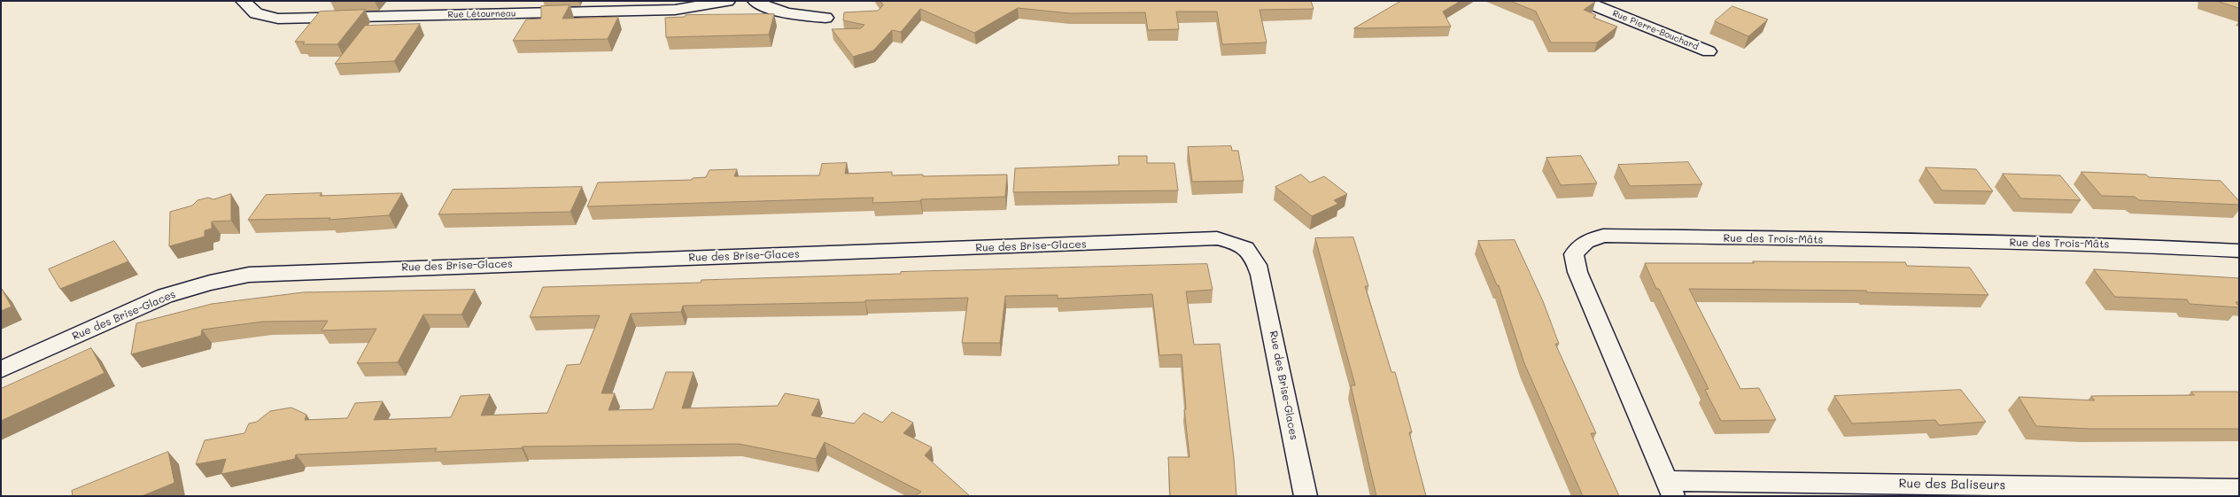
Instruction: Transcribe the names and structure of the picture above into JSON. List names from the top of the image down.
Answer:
{
  "streets": {
    "street": [
      "Rue Létourneau",
      "Rue Pierre-Bouchard",
      "Rue des Trois-Mâts",
      "Rue des Brise-Glaces",
      "Rue des Baliseurs"
    ]
  },
  "crossings": [
    ["Rue des Trois-Mâts", "Rue des Baliseurs"]
  ]
}
